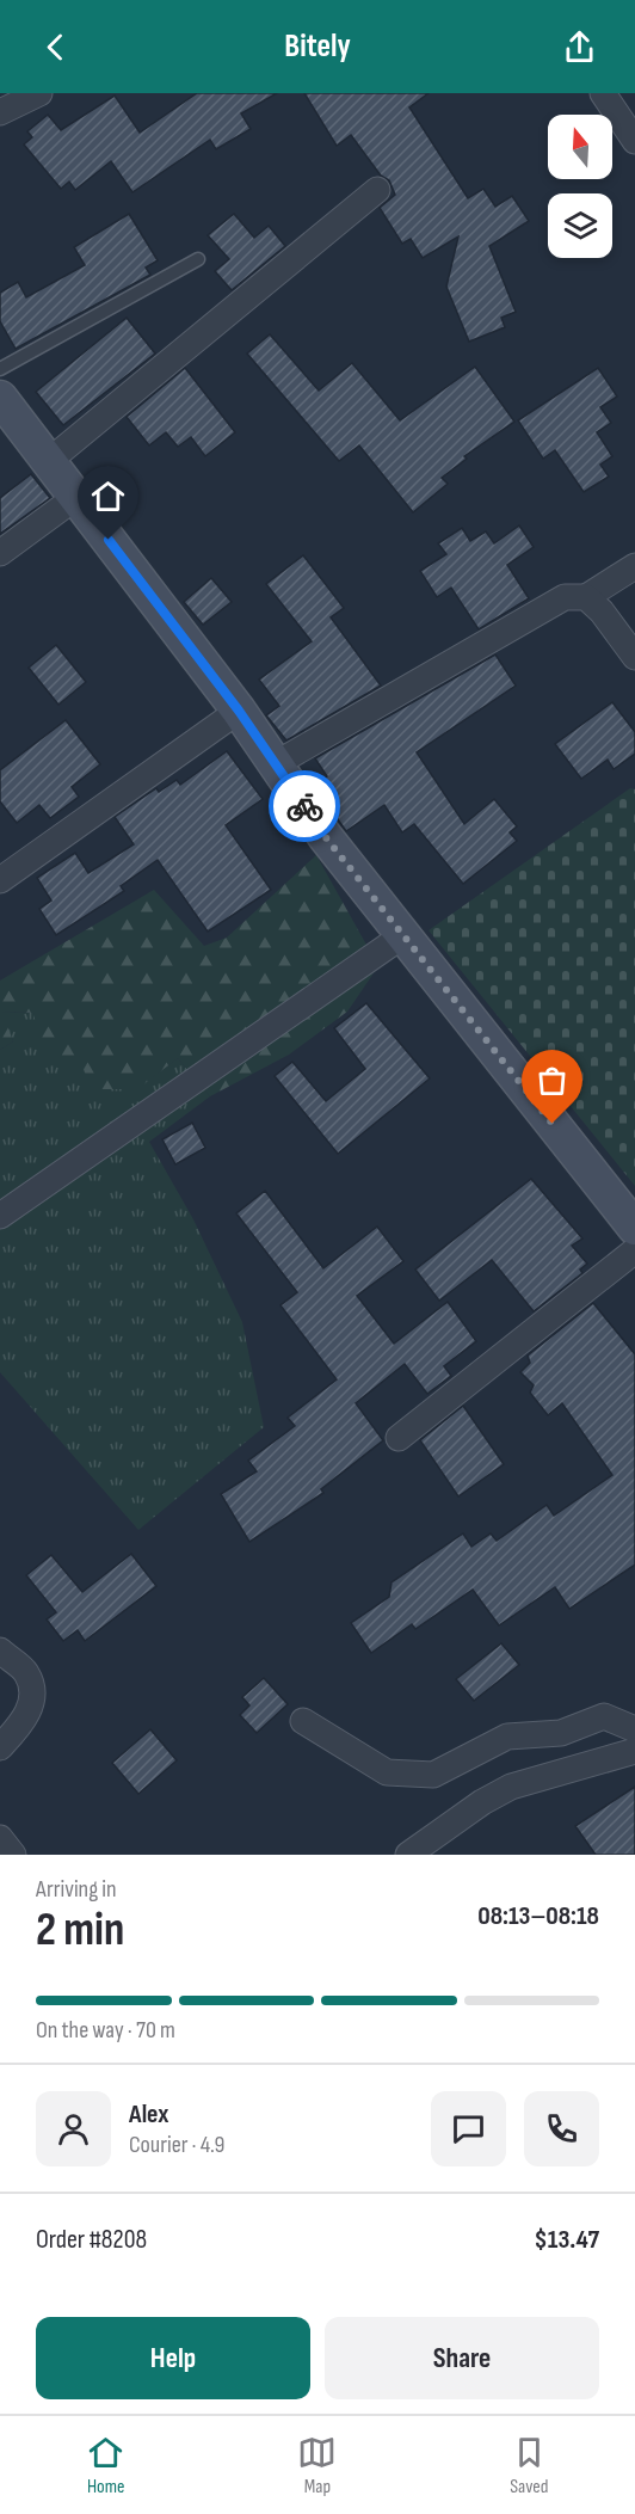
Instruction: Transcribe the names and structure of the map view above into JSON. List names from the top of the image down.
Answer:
{
  "north": "top",
  "page": {
    "header": "Bitely",
    "heading": ["2 min", "Arriving in", "08:13–08:18"],
    "panel": [
      "Alex",
      "Courier · 4.9",
      "Order #8208",
      "$13.47"
    ],
    "bar": "On the way · 70 m",
    "buttons": ["Help", "Share"],
    "tabs": ["Home", "Map", "Saved"]
  }
}
